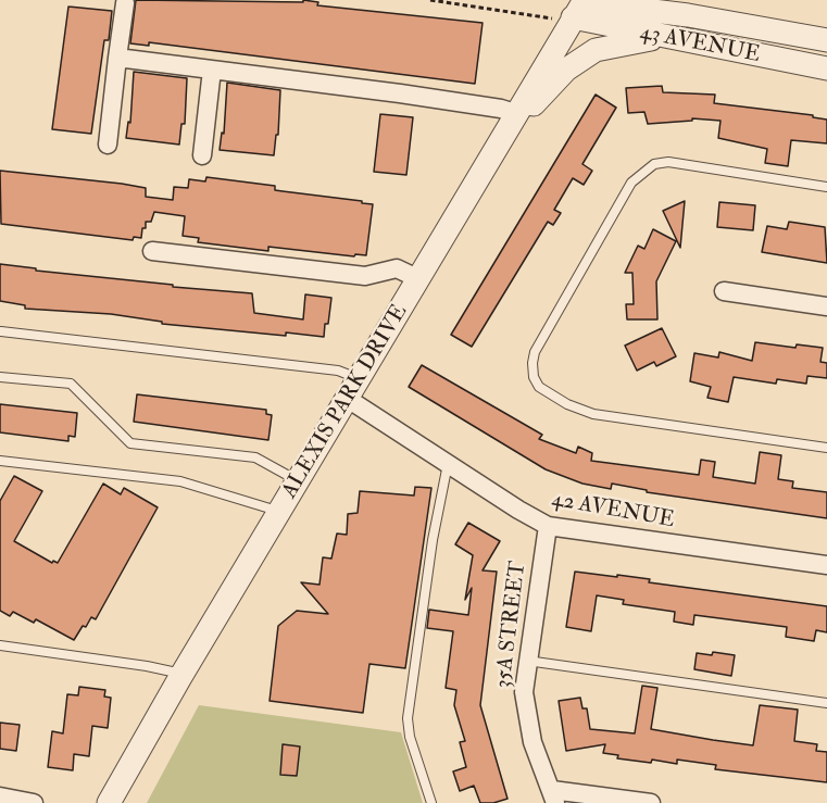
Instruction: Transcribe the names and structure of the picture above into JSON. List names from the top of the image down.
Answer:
{
  "streets": {
    "street": [
      "43 AVENUE",
      "ALEXIS PARK DRIVE",
      "42 AVENUE",
      "35A STREET"
    ]
  },
  "crossings": [
    ["43 AVENUE", "ALEXIS PARK DRIVE"],
    ["ALEXIS PARK DRIVE", "42 AVENUE"],
    ["42 AVENUE", "35A STREET"]
  ]
}
